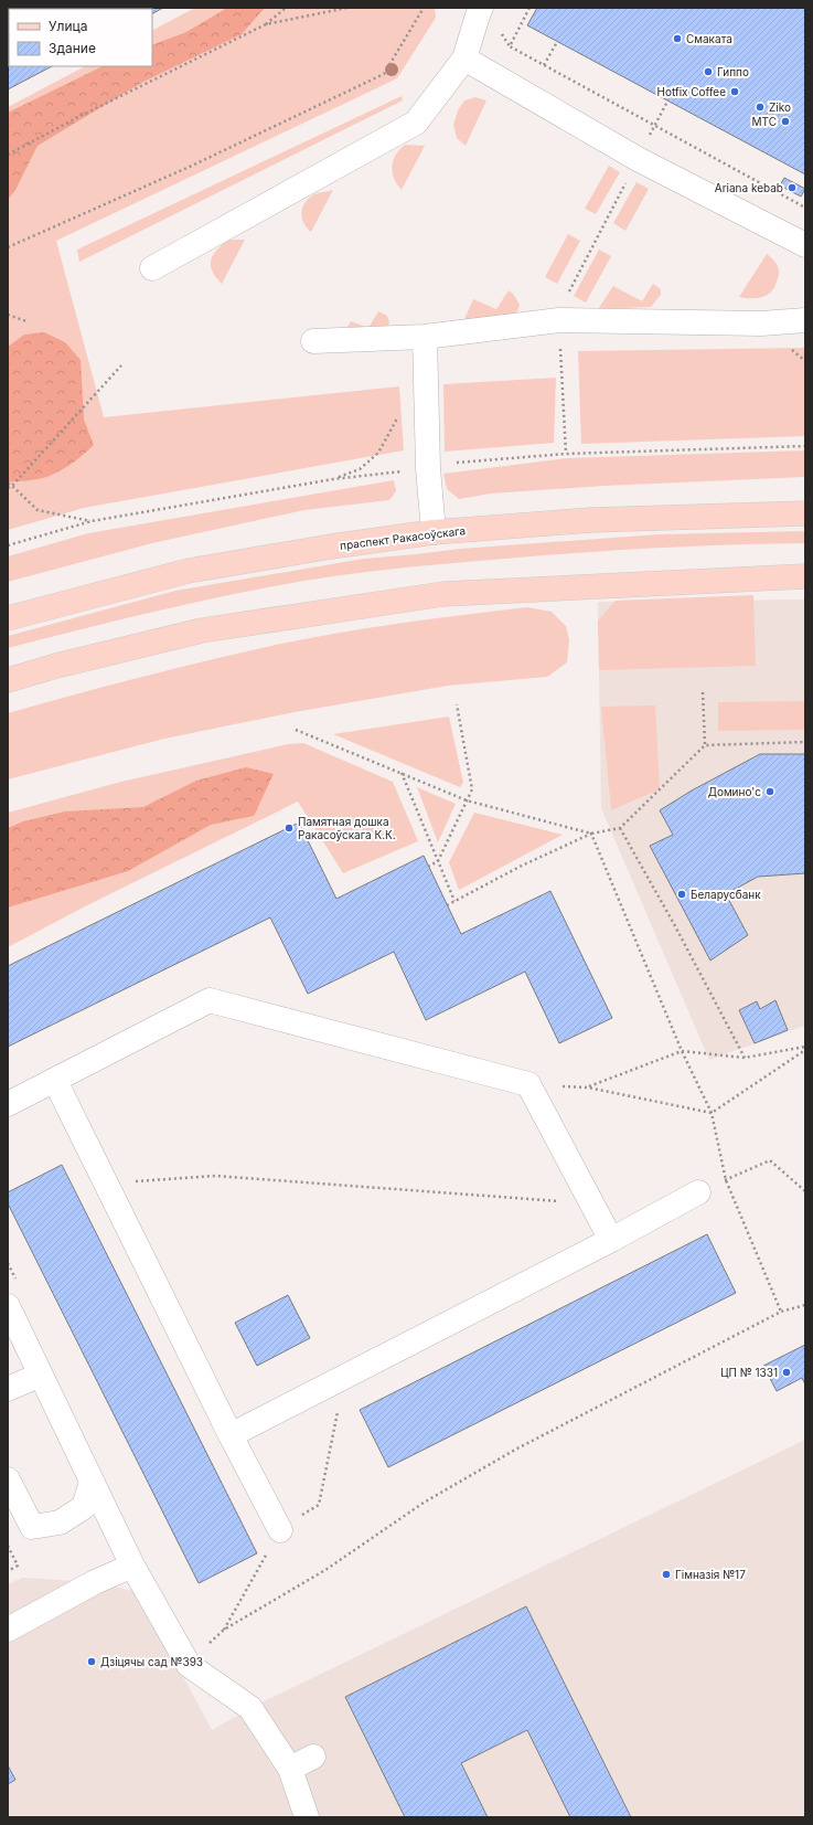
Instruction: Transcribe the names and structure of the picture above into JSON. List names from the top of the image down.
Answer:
{
  "streets": {
    "main road": ["праспект Ракасоўскага"]
  },
  "places": [
    "Смаката",
    "Гиппо",
    "Hotfix Coffee",
    "Ziko",
    "МТС",
    "Ariana kebab",
    "Домино'c",
    "Памятная дошка Ракасоўскага К.К.",
    "Беларусбанк",
    "ЦП № 1331",
    "Гімназія №17",
    "Дзіцячы сад №393"
  ],
  "legend": ["Улица", "Здание"]
}
